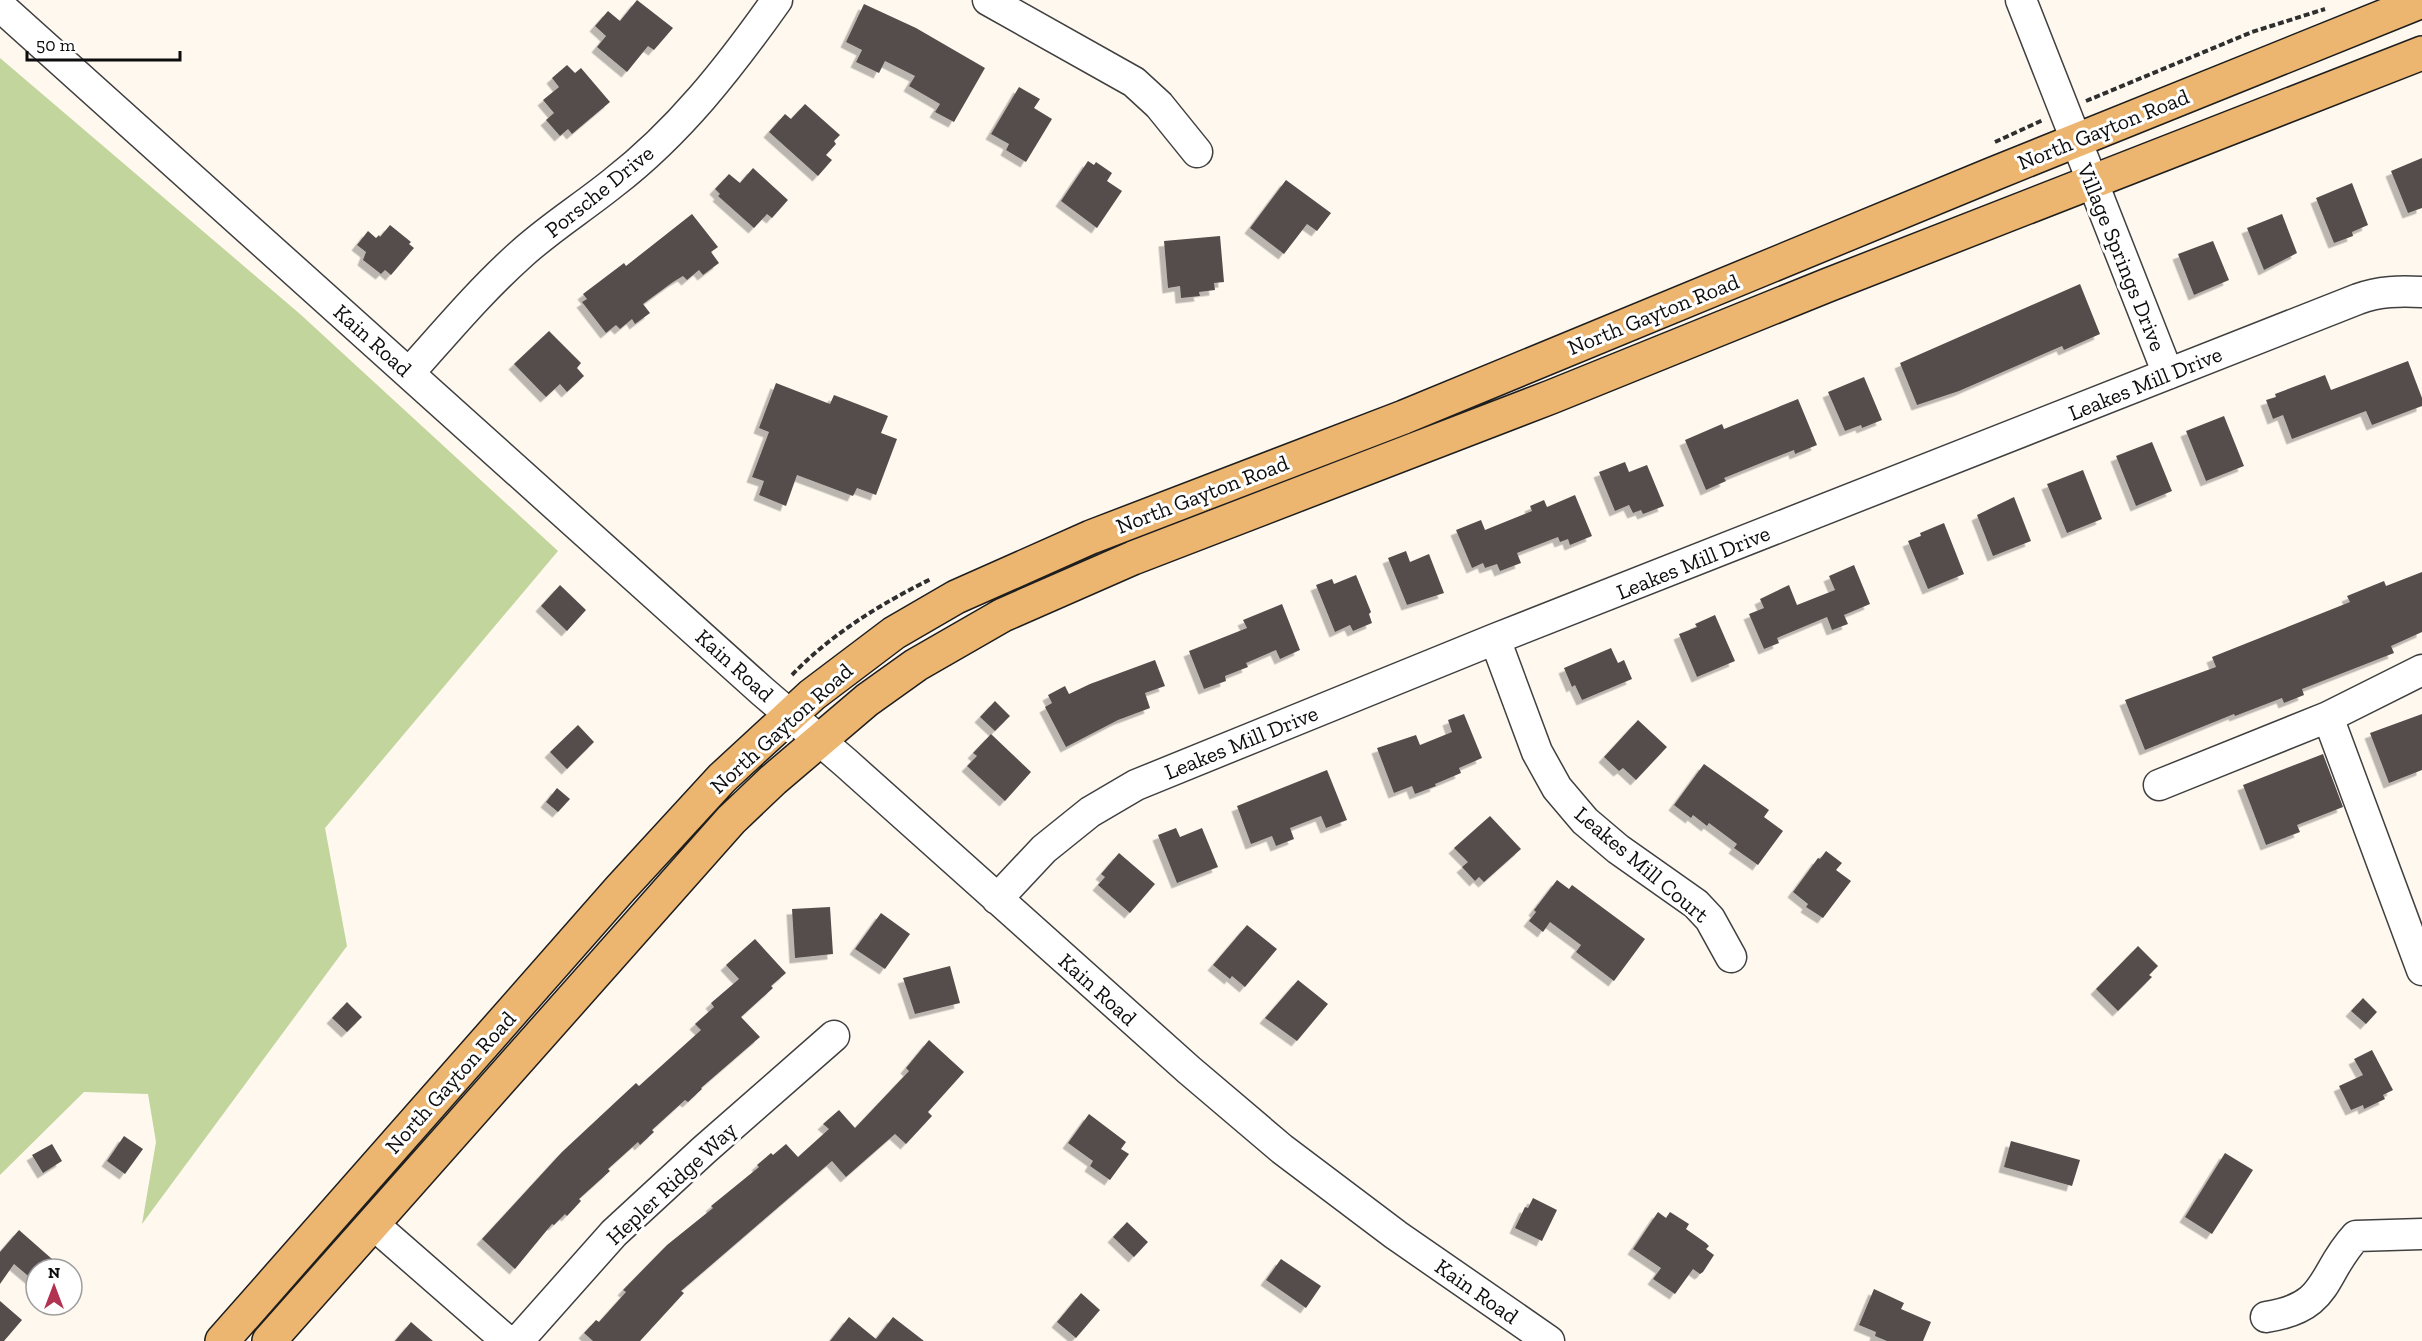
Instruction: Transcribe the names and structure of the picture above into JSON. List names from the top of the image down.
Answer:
{
  "streets": {
    "main road": ["North Gayton Road"],
    "street": [
      "Porsche Drive",
      "Village Springs Drive",
      "Kain Road",
      "Leakes Mill Drive",
      "Leakes Mill Court",
      "Hepler Ridge Way"
    ]
  },
  "crossings": [
    ["North Gayton Road", "Village Springs Drive"],
    ["North Gayton Road", "Kain Road"],
    ["Porsche Drive", "Kain Road"],
    ["Village Springs Drive", "Leakes Mill Drive"],
    ["Kain Road", "Leakes Mill Drive"],
    ["Leakes Mill Drive", "Leakes Mill Court"]
  ],
  "scale_bar": "50 m",
  "north": "top"
}
